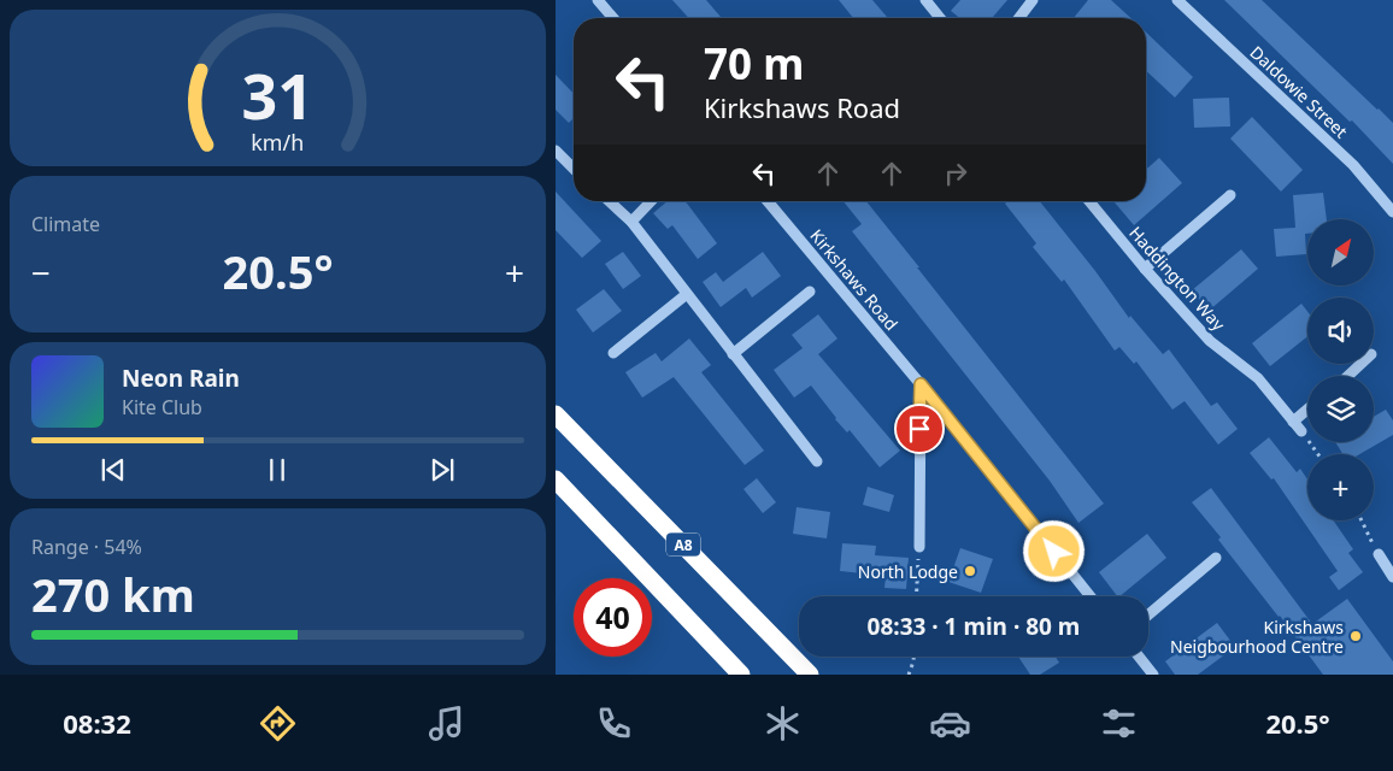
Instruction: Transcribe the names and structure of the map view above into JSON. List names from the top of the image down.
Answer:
{
  "streets": {
    "highway": ["A8"],
    "street": ["Daldowie Street", "Haddington Way", "Kirkshaws Road"]
  },
  "places": ["North Lodge", "Kirkshaws Neigbourhood Centre"],
  "north": "top right",
  "page": {
    "turn": ["70 m", "Kirkshaws Road"],
    "tile": [
      "Climate",
      ["Range · 54%", "270 km"]
    ],
    "map_buttons": "+",
    "heat": ["−", "20.5°", "+"],
    "song": ["Neon Rain", "Kite Club"],
    "limit": "40",
    "trip": "08:33 · 1 min · 80 m",
    "tabs": ["08:32", "20.5°"],
    "gauge": ["31", "km/h"]
  }
}
